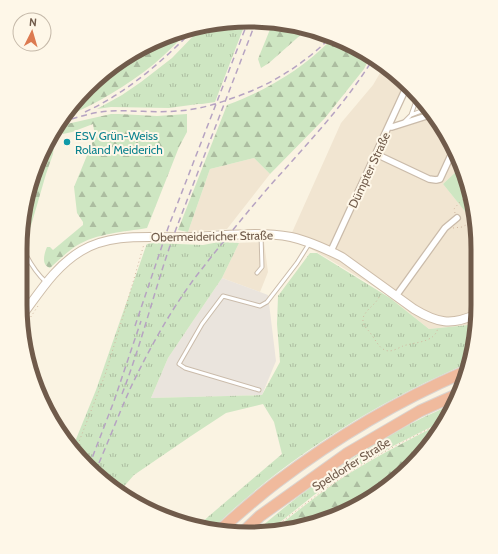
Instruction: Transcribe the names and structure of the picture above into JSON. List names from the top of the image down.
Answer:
{
  "streets": {
    "main road": ["Obermeidericher Straße"],
    "street": ["Dümpter Straße"],
    "path": ["Speldorfer Straße"]
  },
  "crossings": [
    ["Dümpter Straße", "Obermeidericher Straße"]
  ],
  "places": ["ESV Grün-Weiss Roland Meiderich"],
  "north": "top"
}
